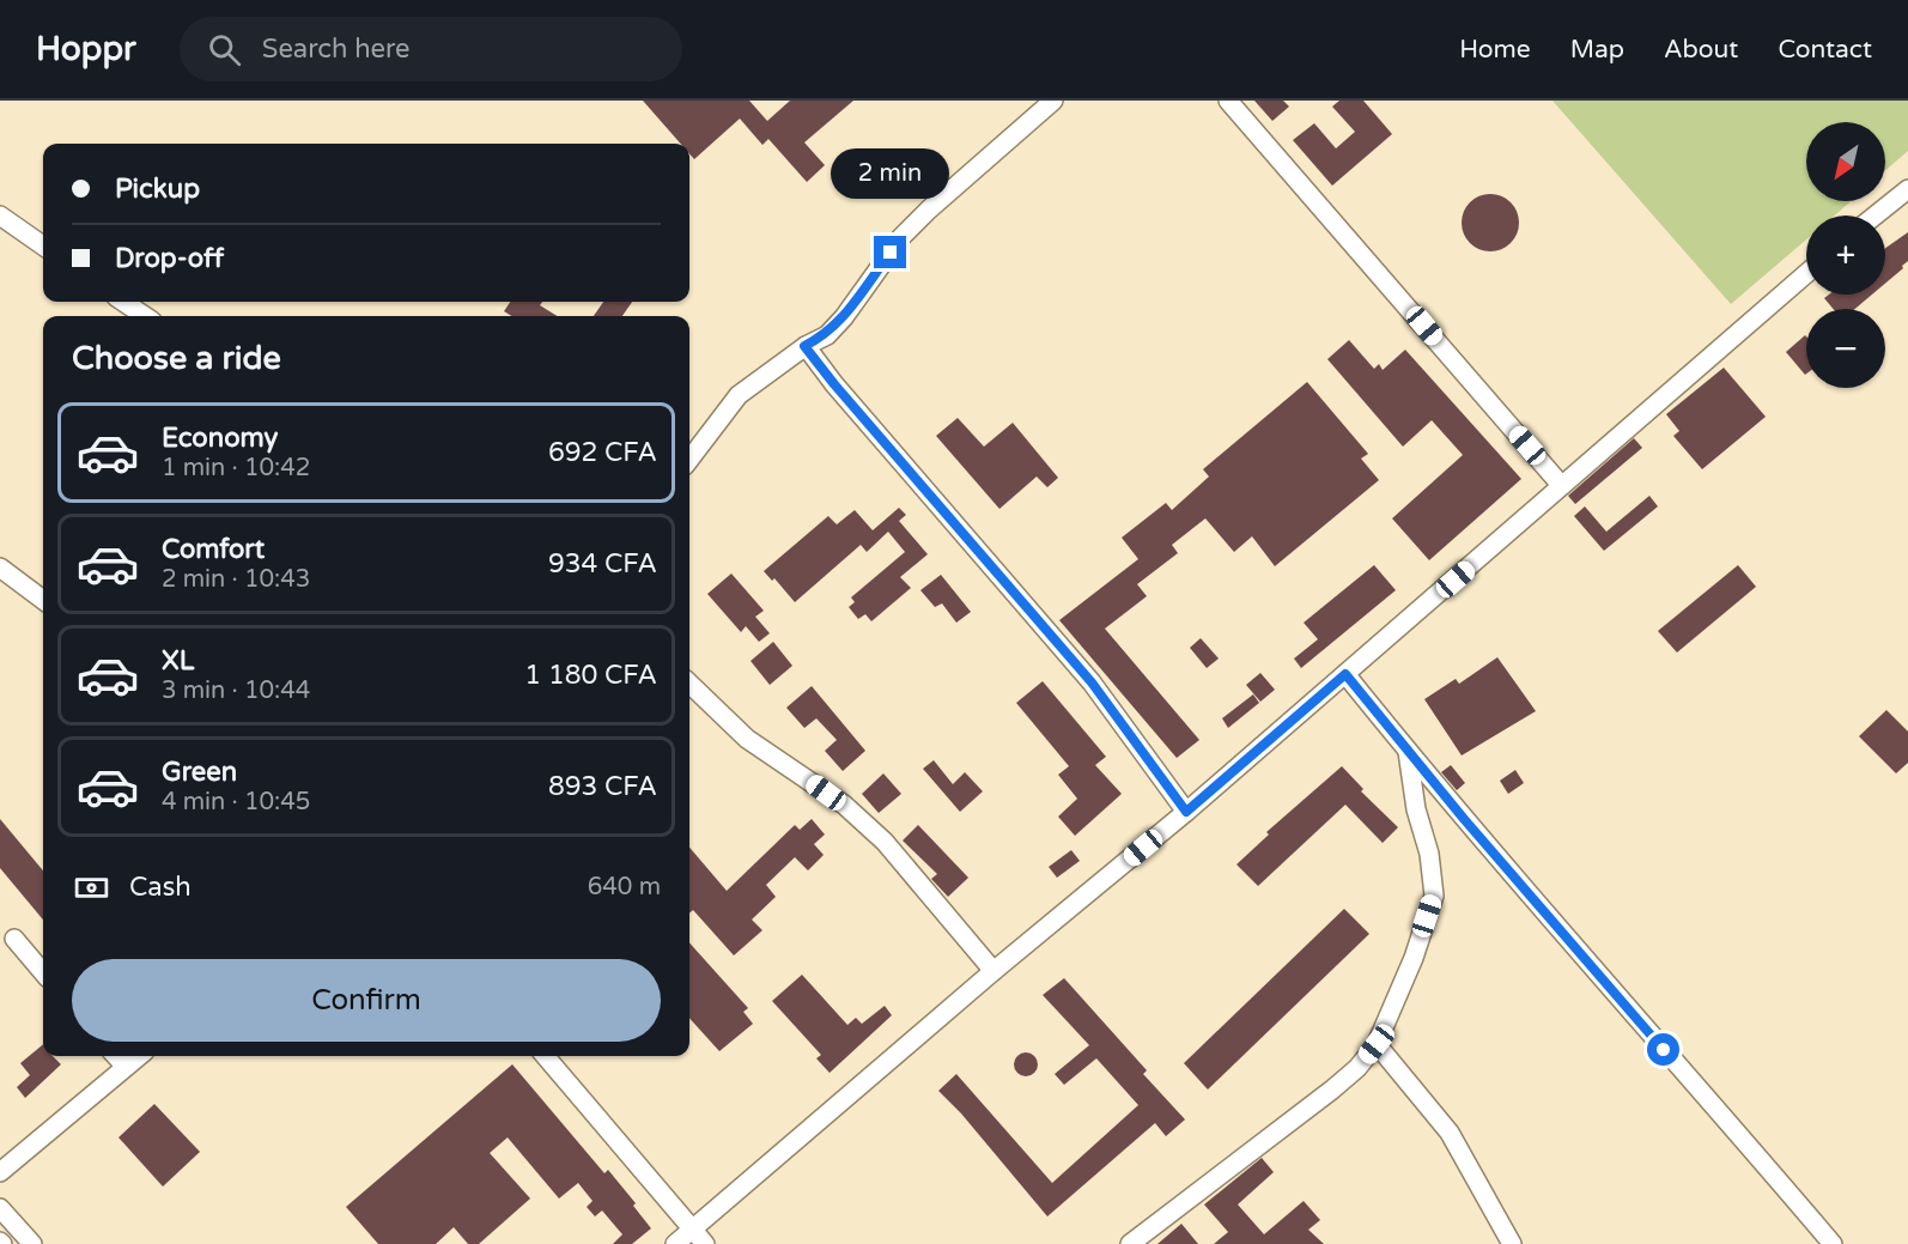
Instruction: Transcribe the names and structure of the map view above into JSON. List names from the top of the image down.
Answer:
{
  "north": "bottom left",
  "page": {
    "header": "Hoppr",
    "search": "Search here",
    "nav": [
      "Home",
      "Map",
      "About",
      "Contact"
    ],
    "map_buttons": ["+", "−"],
    "banner": ["Pickup", "Drop-off"],
    "bubble": "2 min",
    "heading": "Choose a ride",
    "list": [
      {
        "name": "Economy",
        "note": "1 min · 10:42",
        "value": "692 CFA"
      },
      {
        "name": "Comfort",
        "note": "2 min · 10:43",
        "value": "934 CFA"
      },
      {
        "name": "XL",
        "note": "3 min · 10:44",
        "value": "1 180 CFA"
      },
      {
        "name": "Green",
        "note": "4 min · 10:45",
        "value": "893 CFA"
      }
    ],
    "pay": ["Cash", "640 m"],
    "buttons": "Confirm"
  }
}
